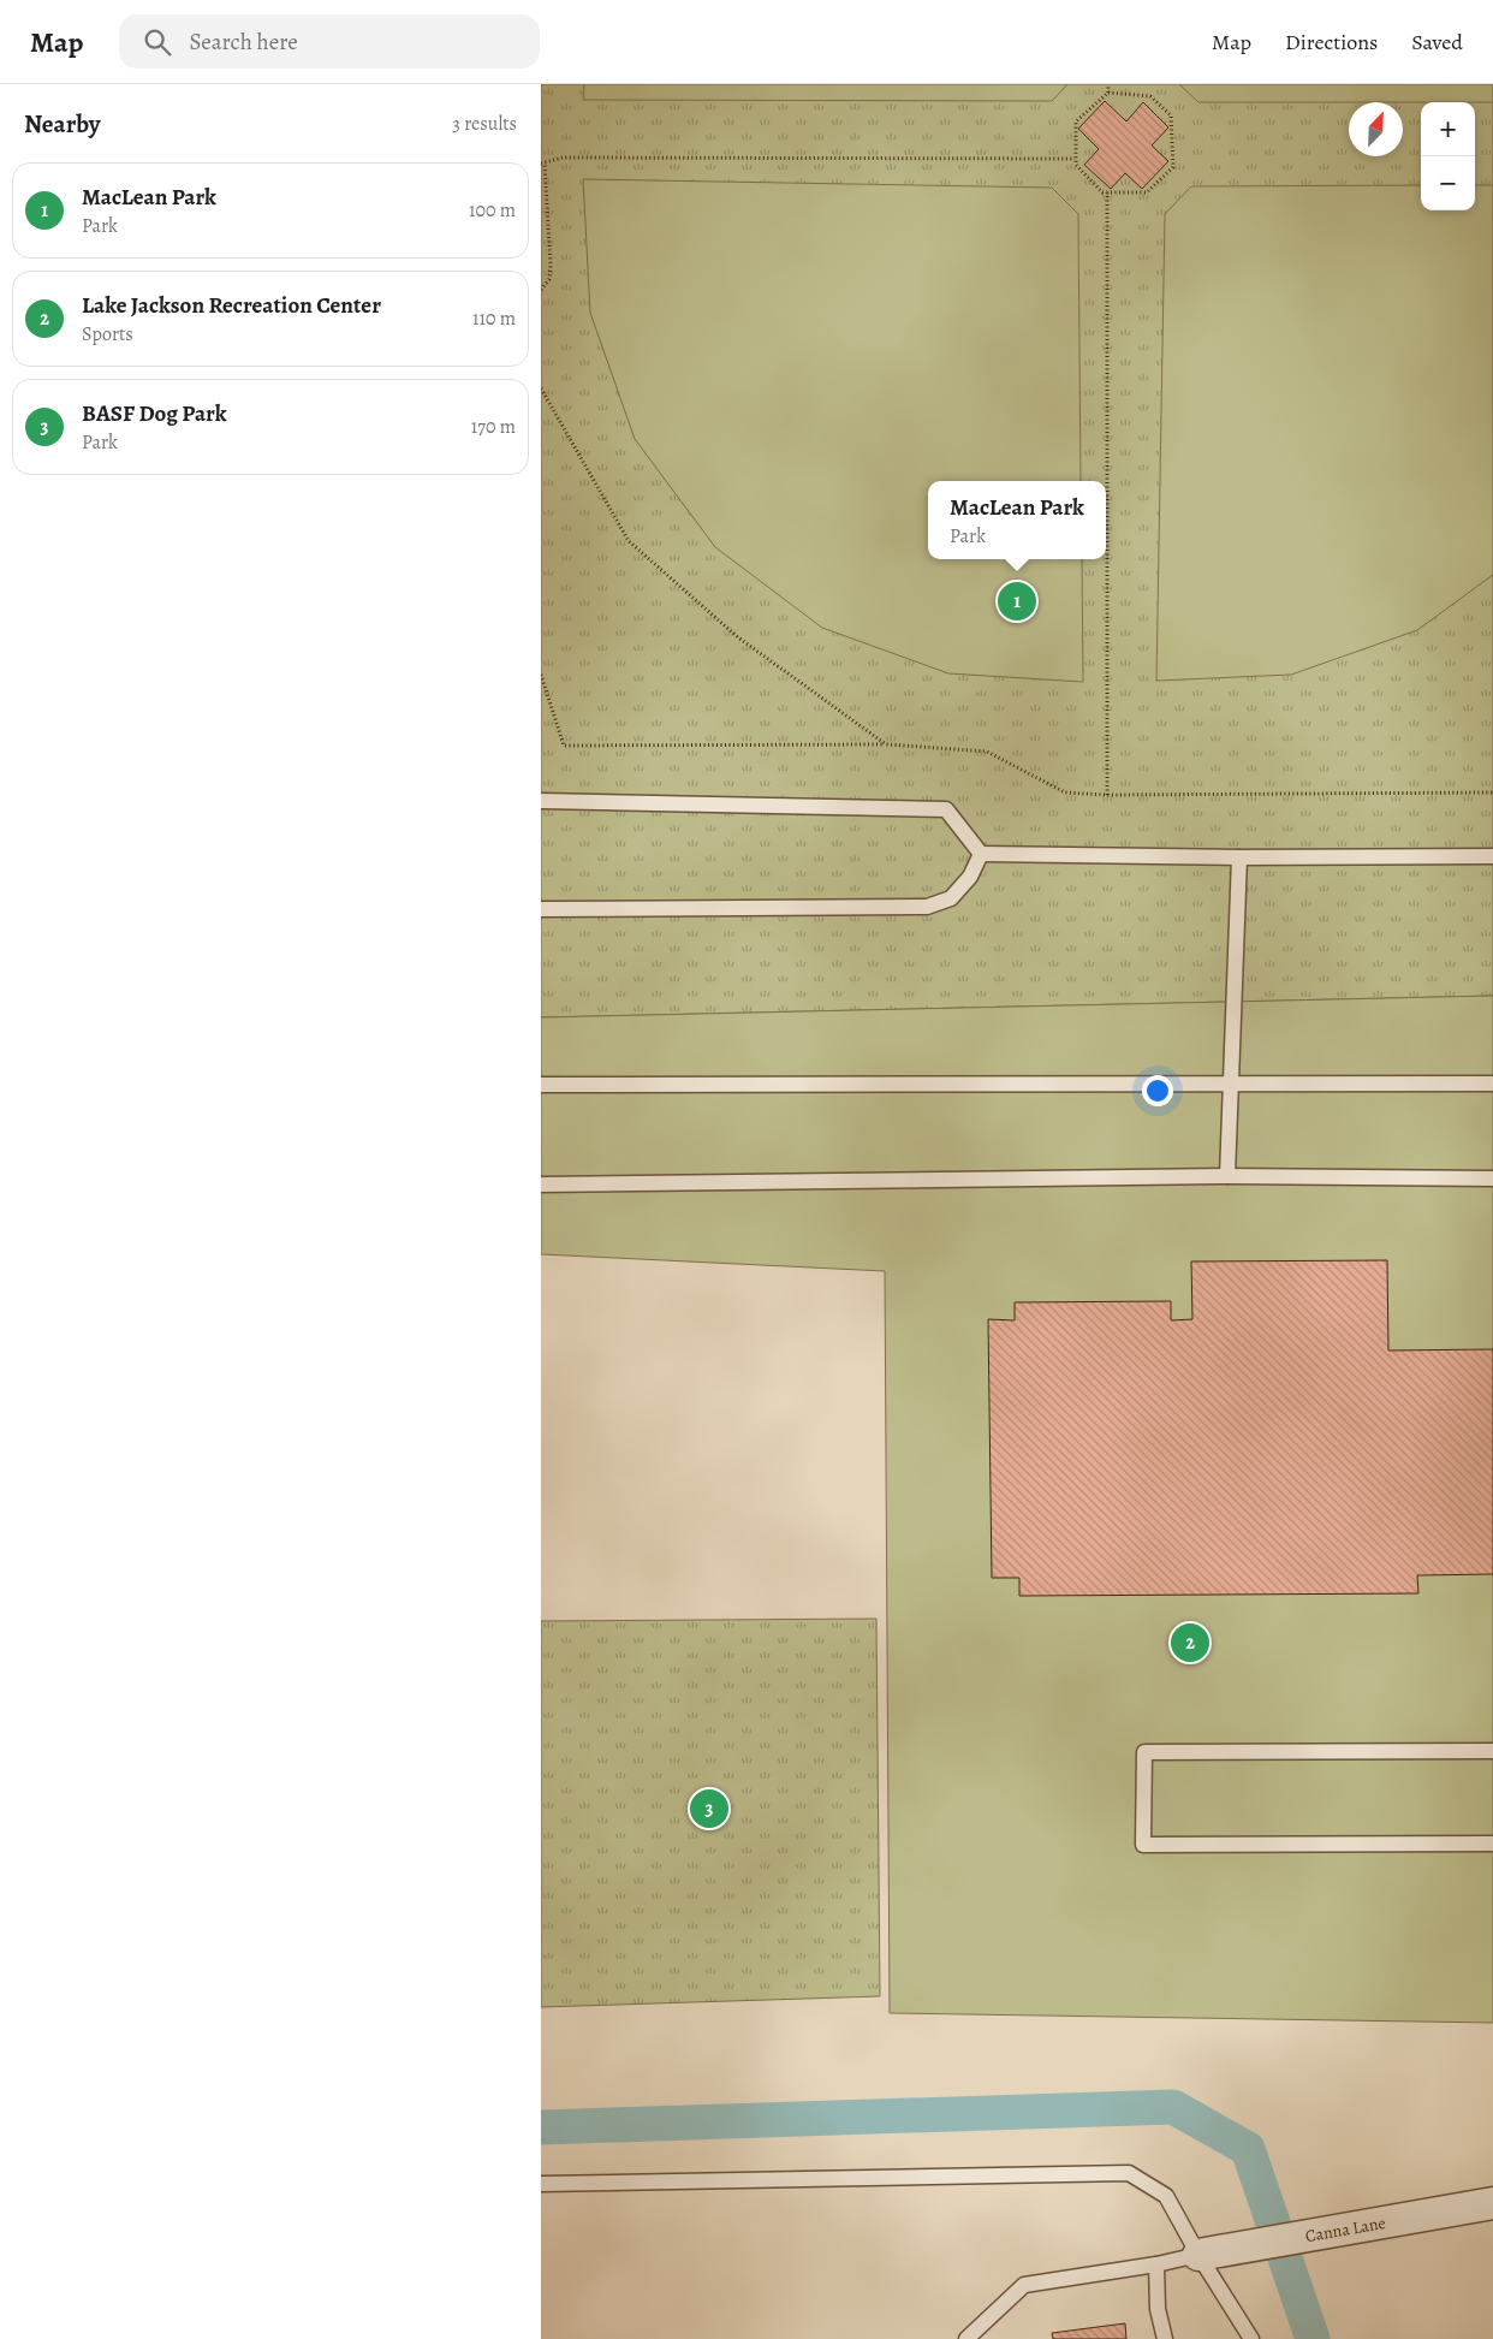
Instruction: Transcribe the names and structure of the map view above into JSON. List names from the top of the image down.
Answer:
{
  "streets": {
    "street": ["Canna Lane"]
  },
  "north": "top right",
  "page": {
    "header": "Map",
    "search": "Search here",
    "nav": ["Map", "Directions", "Saved"],
    "heading": ["Nearby", "3 results"],
    "map_buttons": ["+", "−"],
    "list": [
      {
        "mark": "1",
        "name": "MacLean Park",
        "note": "Park",
        "value": "100 m"
      },
      {
        "mark": "2",
        "name": "Lake Jackson Recreation Center",
        "note": "Sports",
        "value": "110 m"
      },
      {
        "mark": "3",
        "name": "BASF Dog Park",
        "note": "Park",
        "value": "170 m"
      }
    ],
    "popup": ["MacLean Park", "Park"],
    "pins": ["1", "2", "3"]
  }
}
